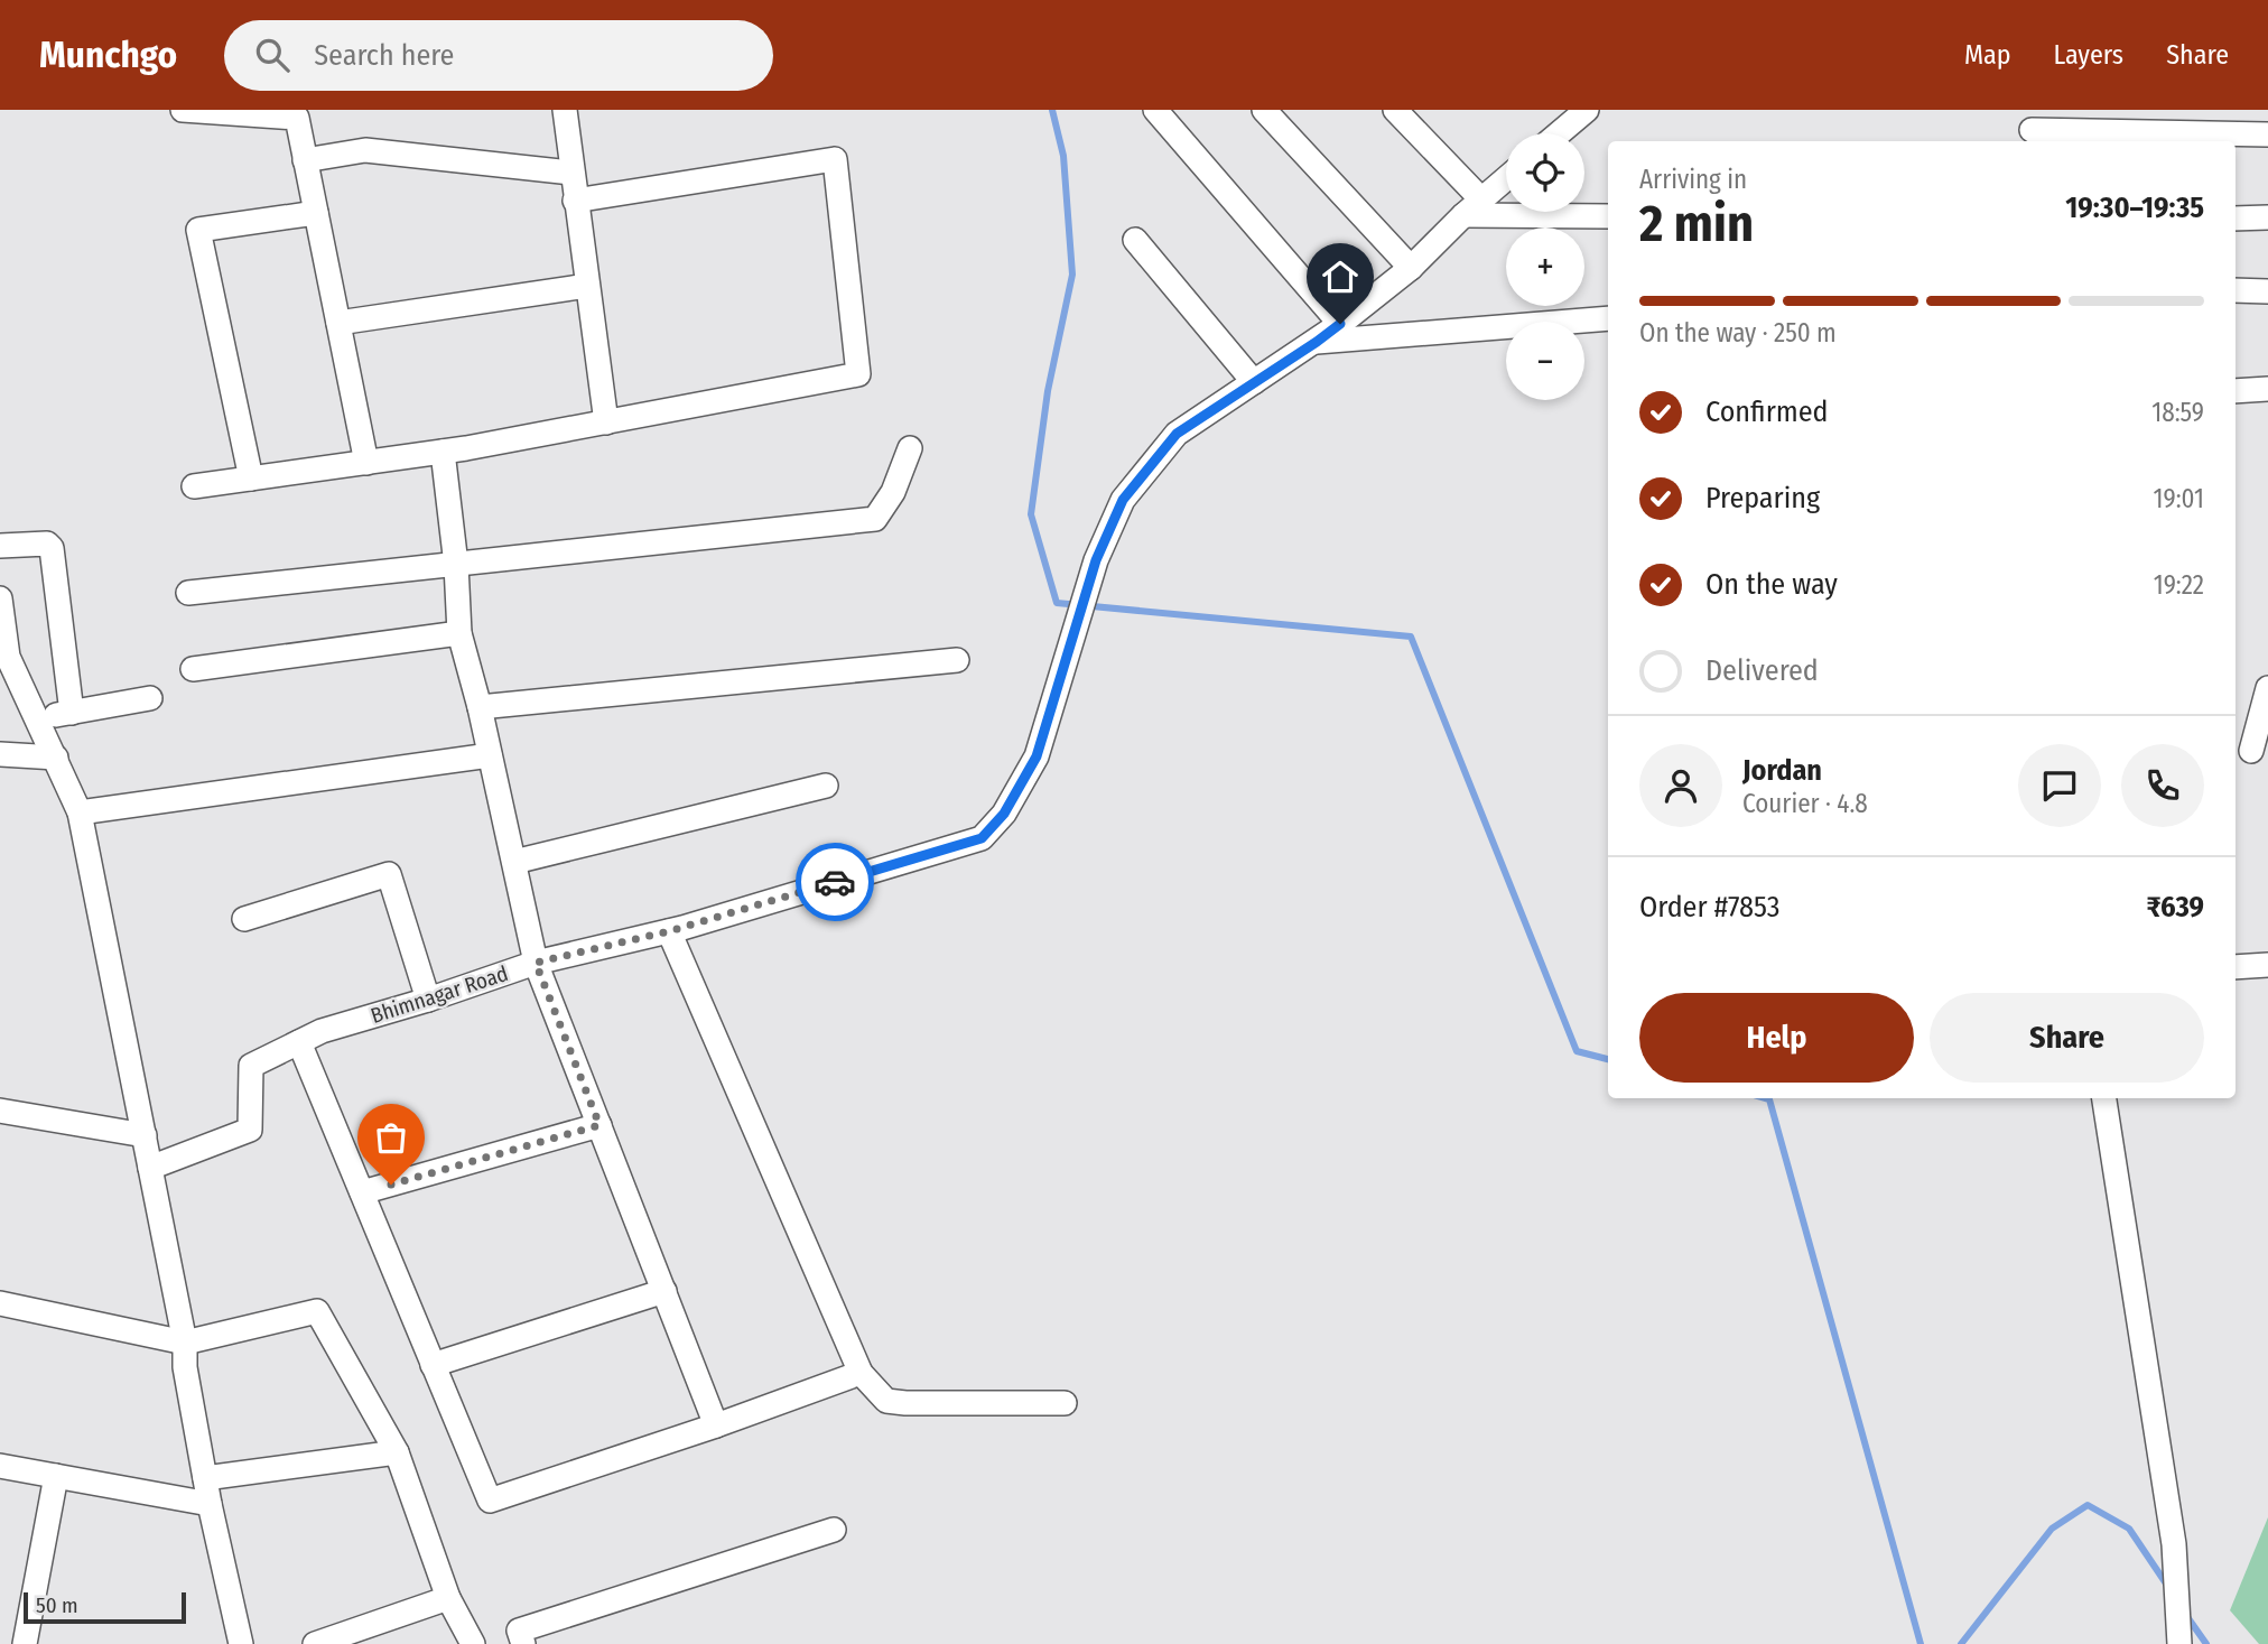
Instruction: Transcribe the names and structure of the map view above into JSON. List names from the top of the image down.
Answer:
{
  "streets": {
    "street": ["Bhimnagar Road"]
  },
  "scale_bar": "50 m",
  "page": {
    "header": "Munchgo",
    "search": "Search here",
    "nav": ["Map", "Layers", "Share"],
    "map_buttons": ["+", "−"],
    "heading": ["2 min", "Arriving in", "19:30–19:35"],
    "panel": [
      "Jordan",
      "Courier · 4.8",
      "Order #7853",
      "₹639"
    ],
    "bar": "On the way · 250 m",
    "list": [
      ["Confirmed", "18:59"],
      ["Preparing", "19:01"],
      ["On the way", "19:22"],
      "Delivered"
    ],
    "buttons": ["Help", "Share"],
    "scale": "50 m"
  }
}
